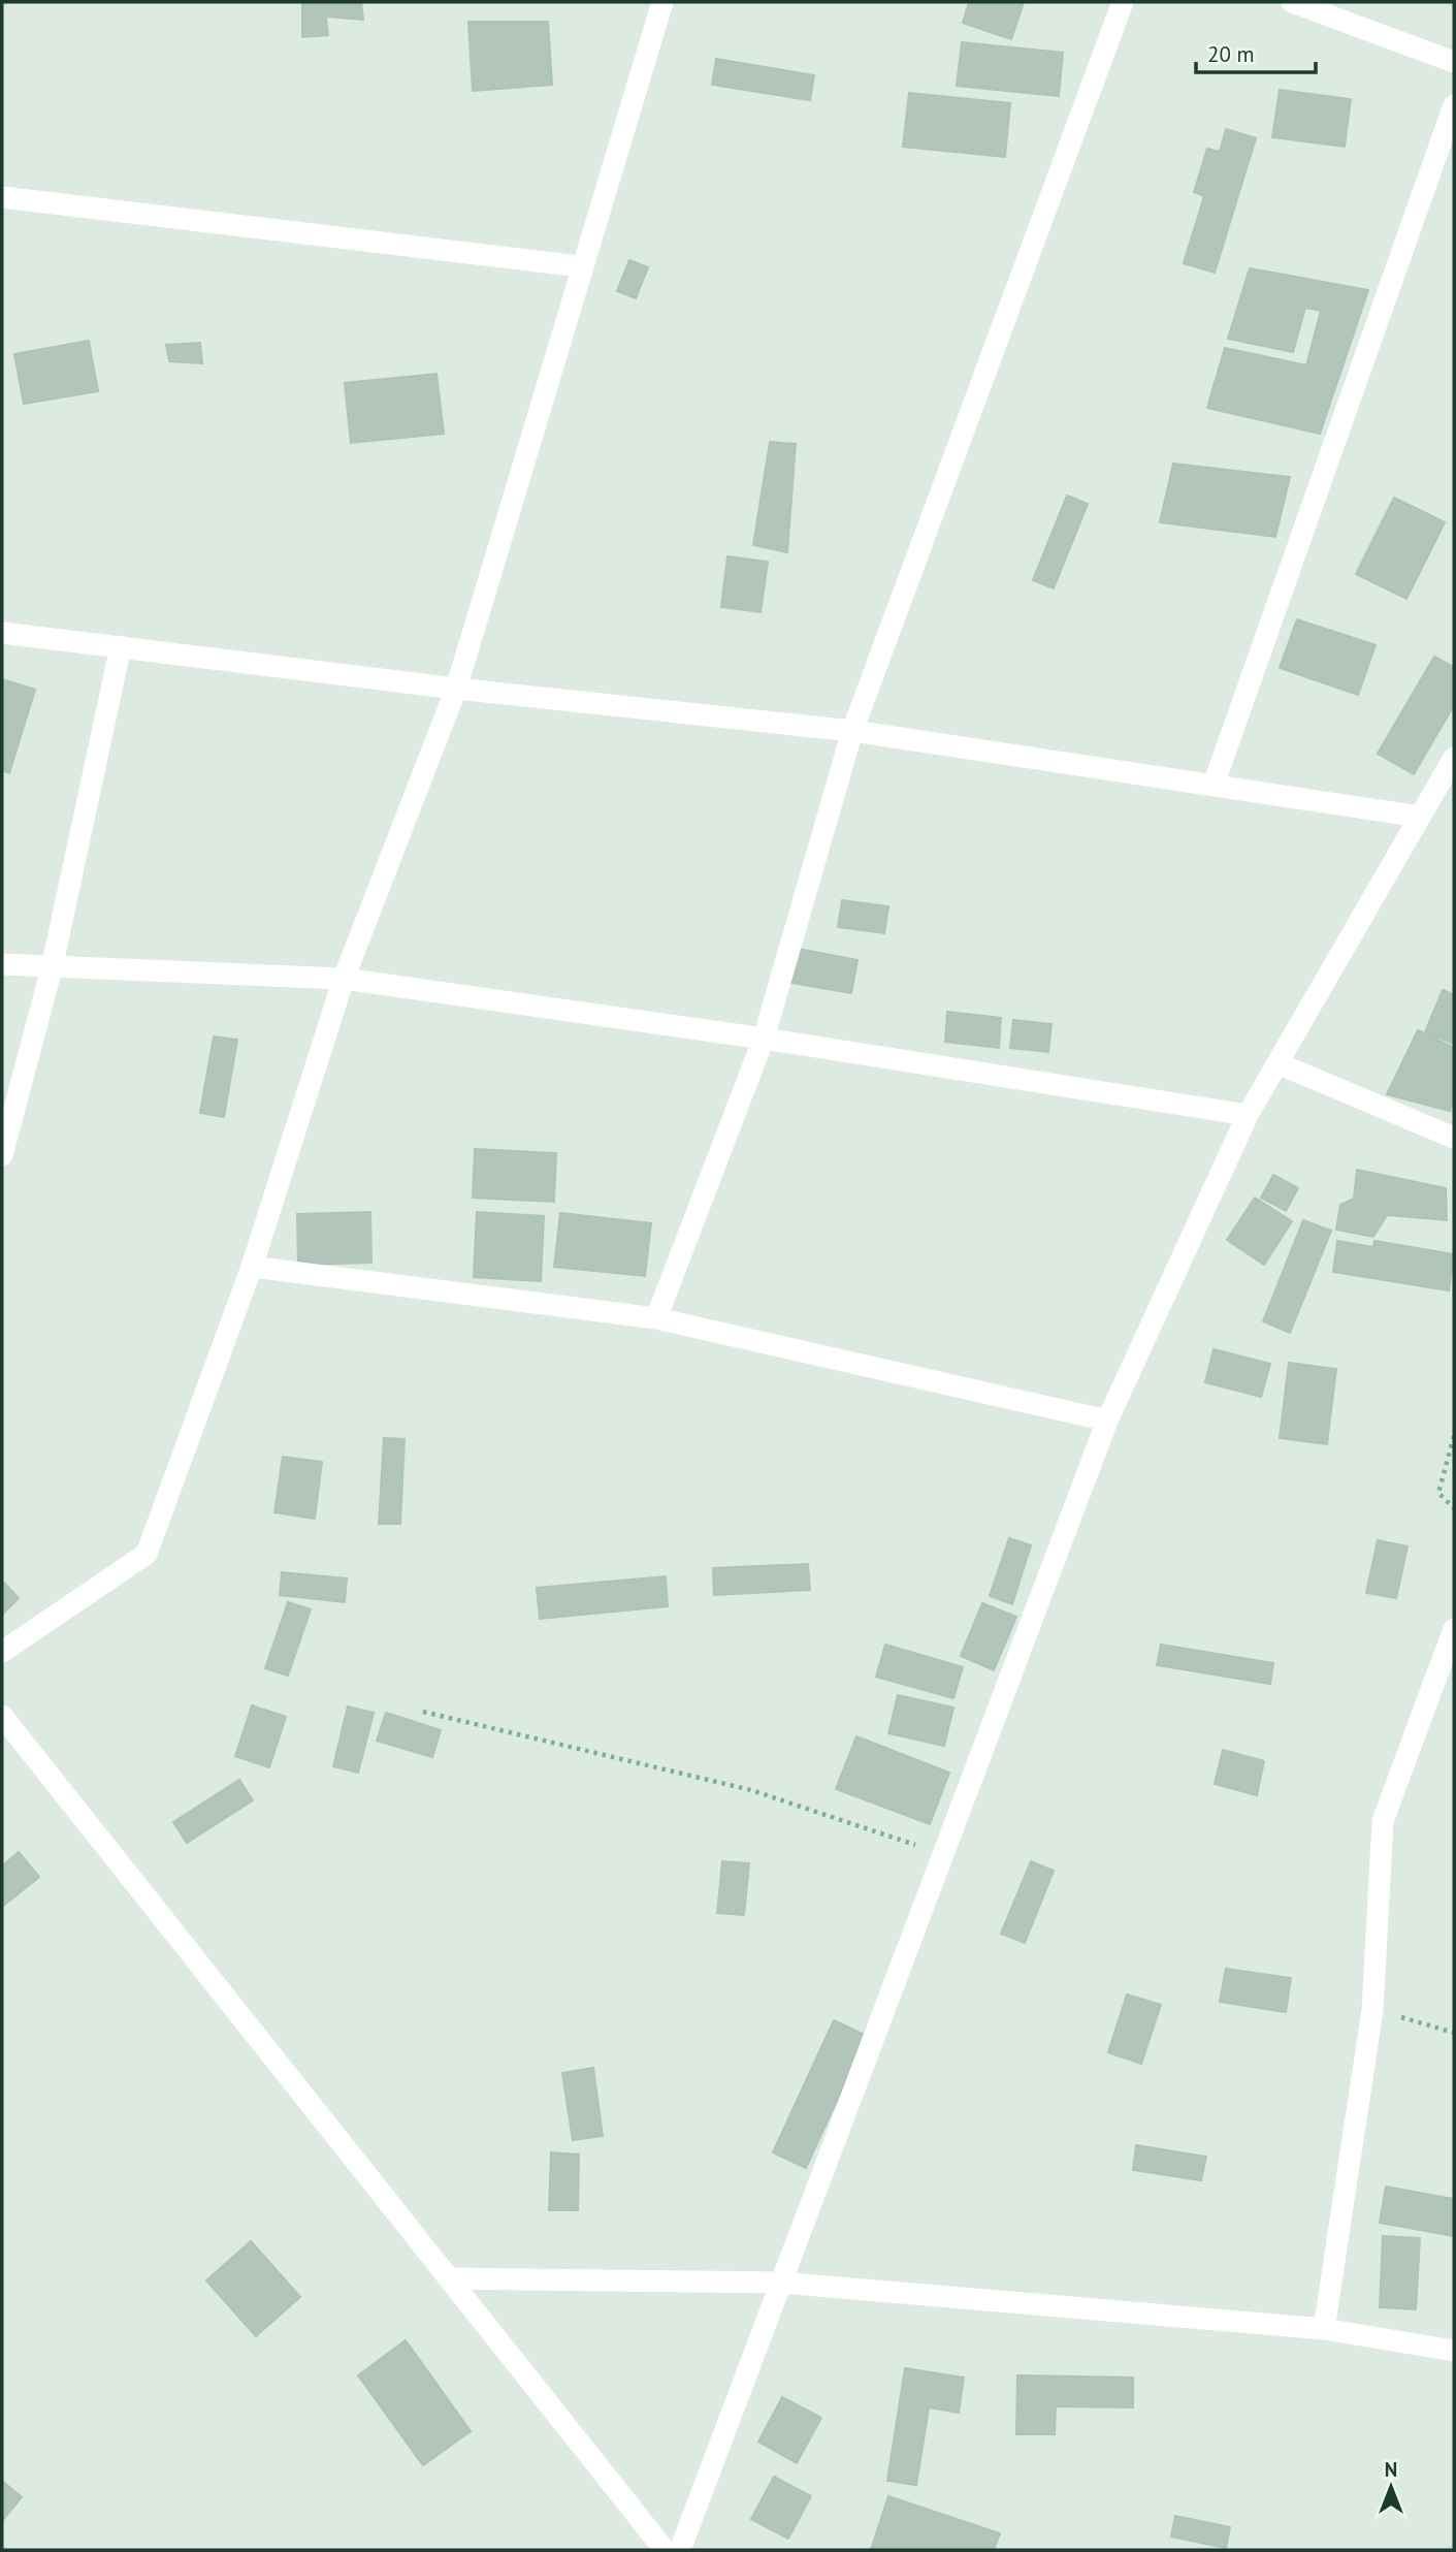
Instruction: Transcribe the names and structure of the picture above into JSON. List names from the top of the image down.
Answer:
{
  "scale_bar": "20 m",
  "north": "top"
}
